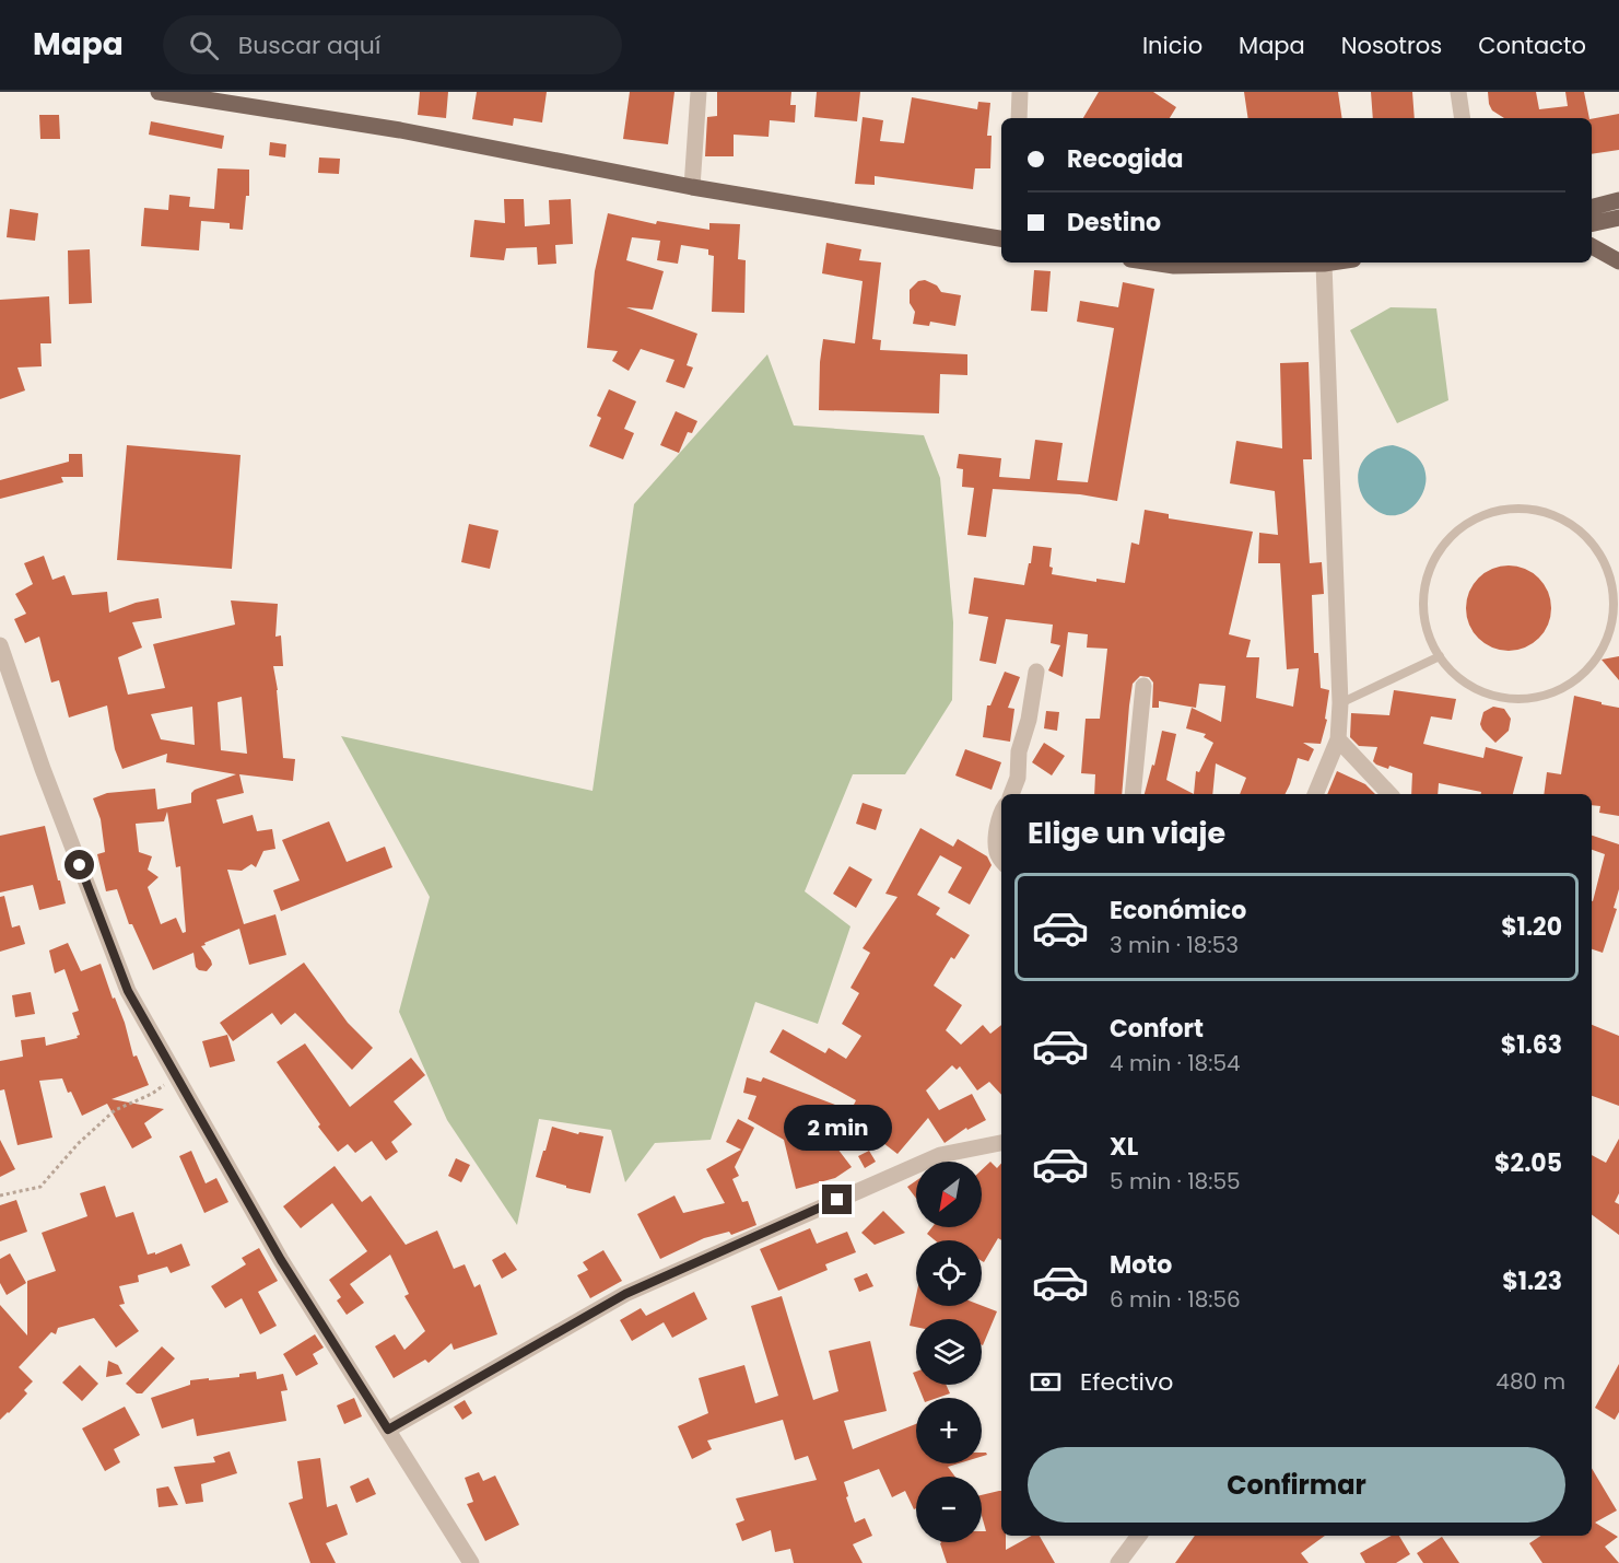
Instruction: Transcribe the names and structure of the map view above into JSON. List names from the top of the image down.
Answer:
{
  "north": "bottom left",
  "page": {
    "header": "Mapa",
    "search": "Buscar aquí",
    "nav": [
      "Inicio",
      "Mapa",
      "Nosotros",
      "Contacto"
    ],
    "banner": ["Recogida", "Destino"],
    "heading": "Elige un viaje",
    "list": [
      {
        "name": "Económico",
        "note": "3 min · 18:53",
        "value": "$1.20"
      },
      {
        "name": "Confort",
        "note": "4 min · 18:54",
        "value": "$1.63"
      },
      {
        "name": "XL",
        "note": "5 min · 18:55",
        "value": "$2.05"
      },
      {
        "name": "Moto",
        "note": "6 min · 18:56",
        "value": "$1.23"
      }
    ],
    "bubble": "2 min",
    "map_buttons": ["+", "−"],
    "pay": ["Efectivo", "480 m"],
    "buttons": "Confirmar"
  }
}
